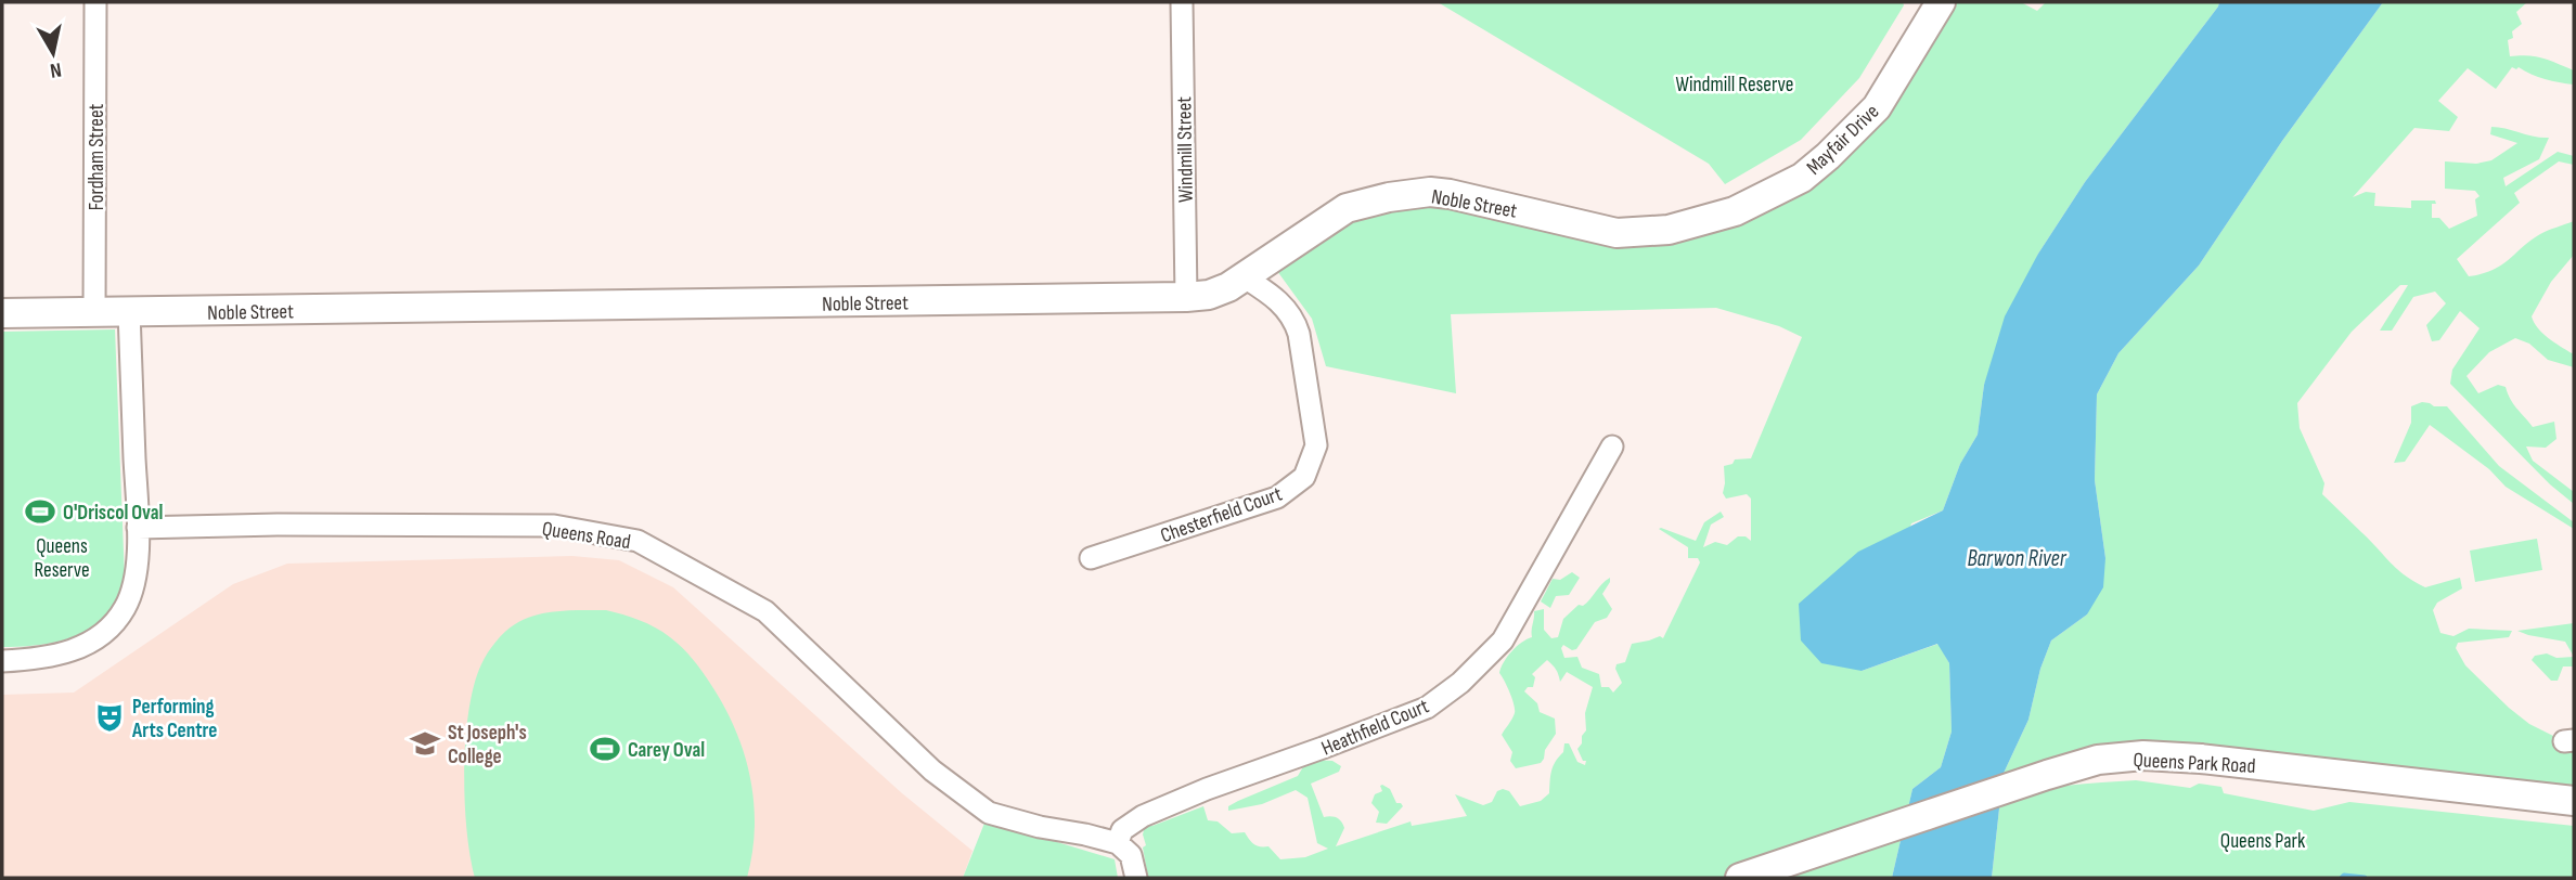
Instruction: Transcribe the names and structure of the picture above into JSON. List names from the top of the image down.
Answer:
{
  "streets": {
    "street": [
      "Mayfair Drive",
      "Windmill Street",
      "Fordham Street",
      "Noble Street",
      "Chesterfield Court",
      "Queens Road",
      "Heathfield Court",
      "Queens Park Road"
    ]
  },
  "crossings": [
    ["Mayfair Drive", "Noble Street"],
    ["Windmill Street", "Noble Street"],
    ["Fordham Street", "Noble Street"],
    ["Noble Street", "Chesterfield Court"],
    ["Queens Road", "Heathfield Court"]
  ],
  "water": ["Barwon River"],
  "parks": ["Windmill Reserve", "Queens Reserve", "Queens Park"],
  "places": {
    "sports": ["O'Driscol Oval", "Carey Oval"],
    "theatre": ["Performing Arts Centre"],
    "school or university": ["St Joseph's College"]
  },
  "north": "bottom"
}
